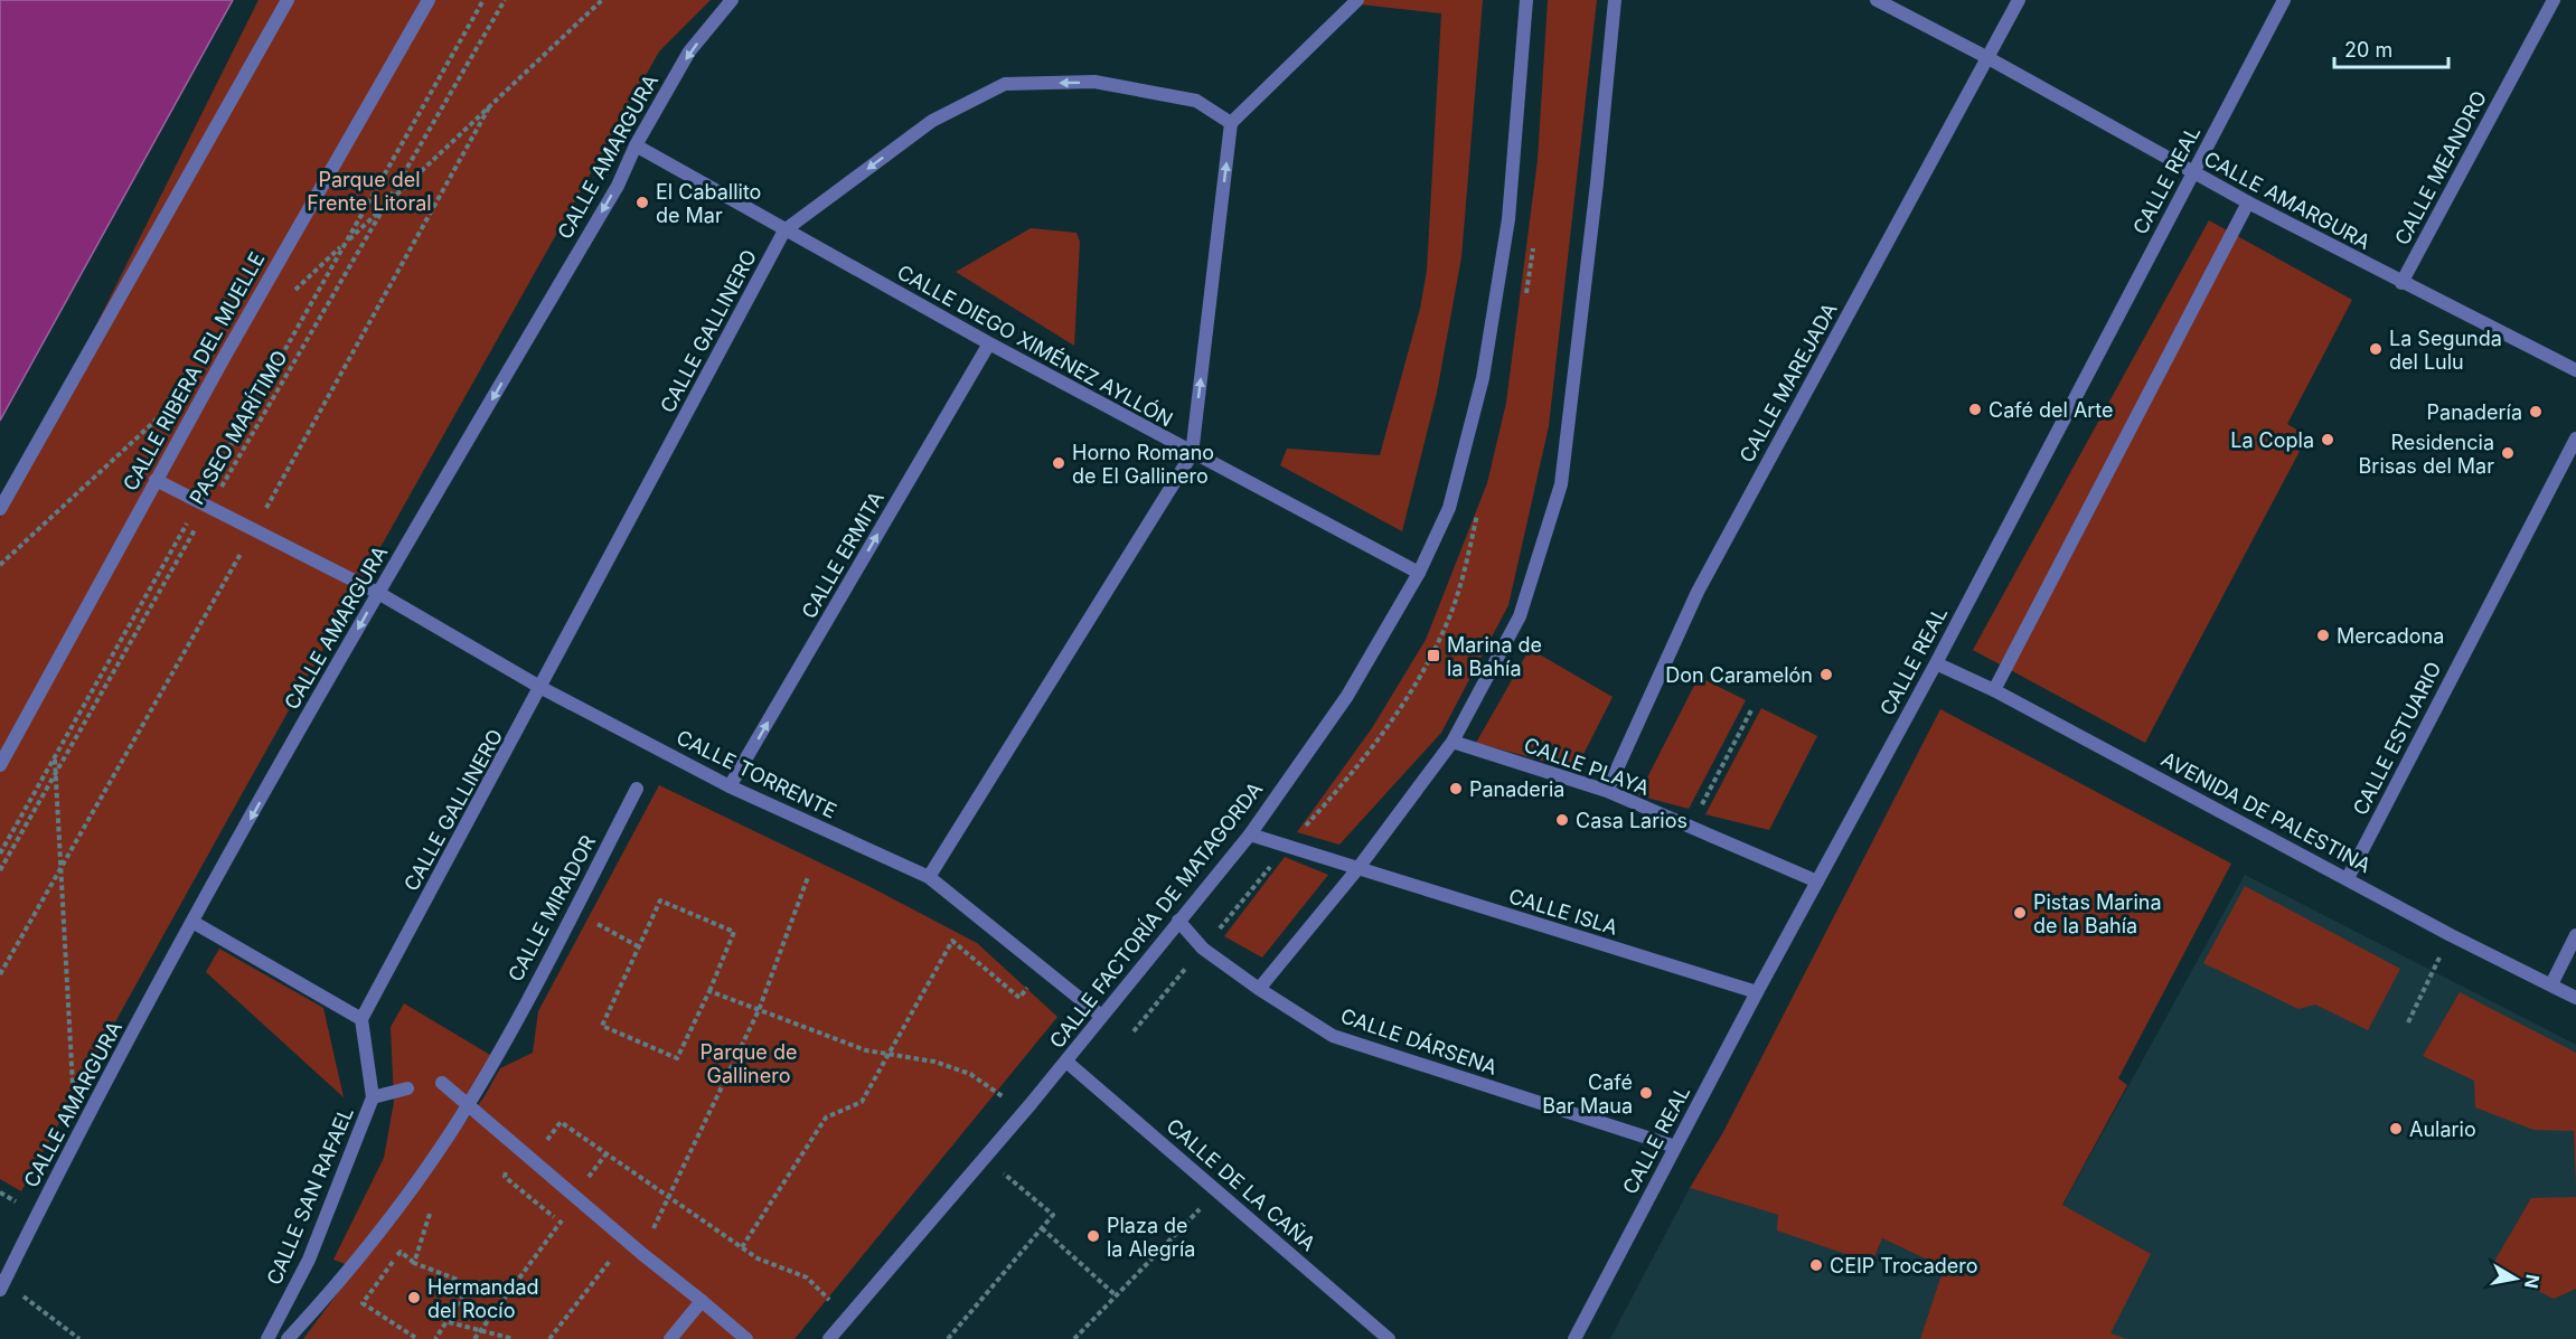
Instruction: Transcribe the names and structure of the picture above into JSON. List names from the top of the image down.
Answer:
{
  "streets": {
    "street": [
      "CALLE AMARGURA",
      "CALLE MEANDRO",
      "CALLE REAL",
      "CALLE GALLINERO",
      "CALLE DIEGO XIMÉNEZ AYLLÓN",
      "CALLE RIBERA DEL MUELLE",
      "CALLE MAREJADA",
      "CALLE ERMITA",
      "CALLE ESTUARIO",
      "CALLE PLAYA",
      "CALLE TORRENTE",
      "AVENIDA DE PALESTINA",
      "CALLE MIRADOR",
      "CALLE ISLA",
      "CALLE FACTORÍA DE MATAGORDA",
      "CALLE DÁRSENA",
      "CALLE DE LA CAÑA",
      "CALLE SAN RAFAEL"
    ],
    "path": ["PASEO MARÍTIMO"]
  },
  "crossings": [
    ["CALLE AMARGURA", "CALLE MEANDRO"],
    ["CALLE AMARGURA", "CALLE REAL"],
    ["CALLE AMARGURA", "CALLE DIEGO XIMÉNEZ AYLLÓN"],
    ["CALLE AMARGURA", "CALLE MAREJADA"],
    ["CALLE AMARGURA", "CALLE TORRENTE"],
    ["CALLE REAL", "CALLE PLAYA"],
    ["CALLE REAL", "AVENIDA DE PALESTINA"],
    ["CALLE REAL", "CALLE ISLA"],
    ["CALLE REAL", "CALLE DÁRSENA"],
    ["CALLE GALLINERO", "CALLE DIEGO XIMÉNEZ AYLLÓN"],
    ["CALLE GALLINERO", "CALLE TORRENTE"],
    ["CALLE GALLINERO", "CALLE SAN RAFAEL"],
    ["CALLE DIEGO XIMÉNEZ AYLLÓN", "CALLE ERMITA"],
    ["CALLE DIEGO XIMÉNEZ AYLLÓN", "CALLE FACTORÍA DE MATAGORDA"],
    ["CALLE RIBERA DEL MUELLE", "CALLE TORRENTE"],
    ["CALLE MAREJADA", "CALLE PLAYA"],
    ["PASEO MARÍTIMO", "CALLE TORRENTE"],
    ["CALLE ERMITA", "CALLE TORRENTE"],
    ["CALLE ESTUARIO", "AVENIDA DE PALESTINA"],
    ["CALLE TORRENTE", "CALLE FACTORÍA DE MATAGORDA"],
    ["CALLE ISLA", "CALLE FACTORÍA DE MATAGORDA"],
    ["CALLE FACTORÍA DE MATAGORDA", "CALLE DÁRSENA"],
    ["CALLE FACTORÍA DE MATAGORDA", "CALLE DE LA CAÑA"]
  ],
  "one_way": ["CALLE AMARGURA", "CALLE ERMITA"],
  "parks": ["Parque del Frente Litoral", "Parque de Gallinero"],
  "places": {
    "other": [
      "El Caballito de Mar",
      "La Segunda del Lulu",
      "Café del Arte",
      "Panadería",
      "La Copla",
      "Residencia Brisas del Mar",
      "Horno Romano de El Gallinero",
      "Mercadona",
      "Don Caramelón",
      "Panaderia",
      "Casa Larios",
      "Pistas Marina de la Bahía",
      "Café Bar Maua",
      "Aulario",
      "Plaza de la Alegría",
      "CEIP Trocadero",
      "Hermandad del Rocío"
    ],
    "transit": ["Marina de la Bahía"]
  },
  "scale_bar": "20 m",
  "north": "right"
}
